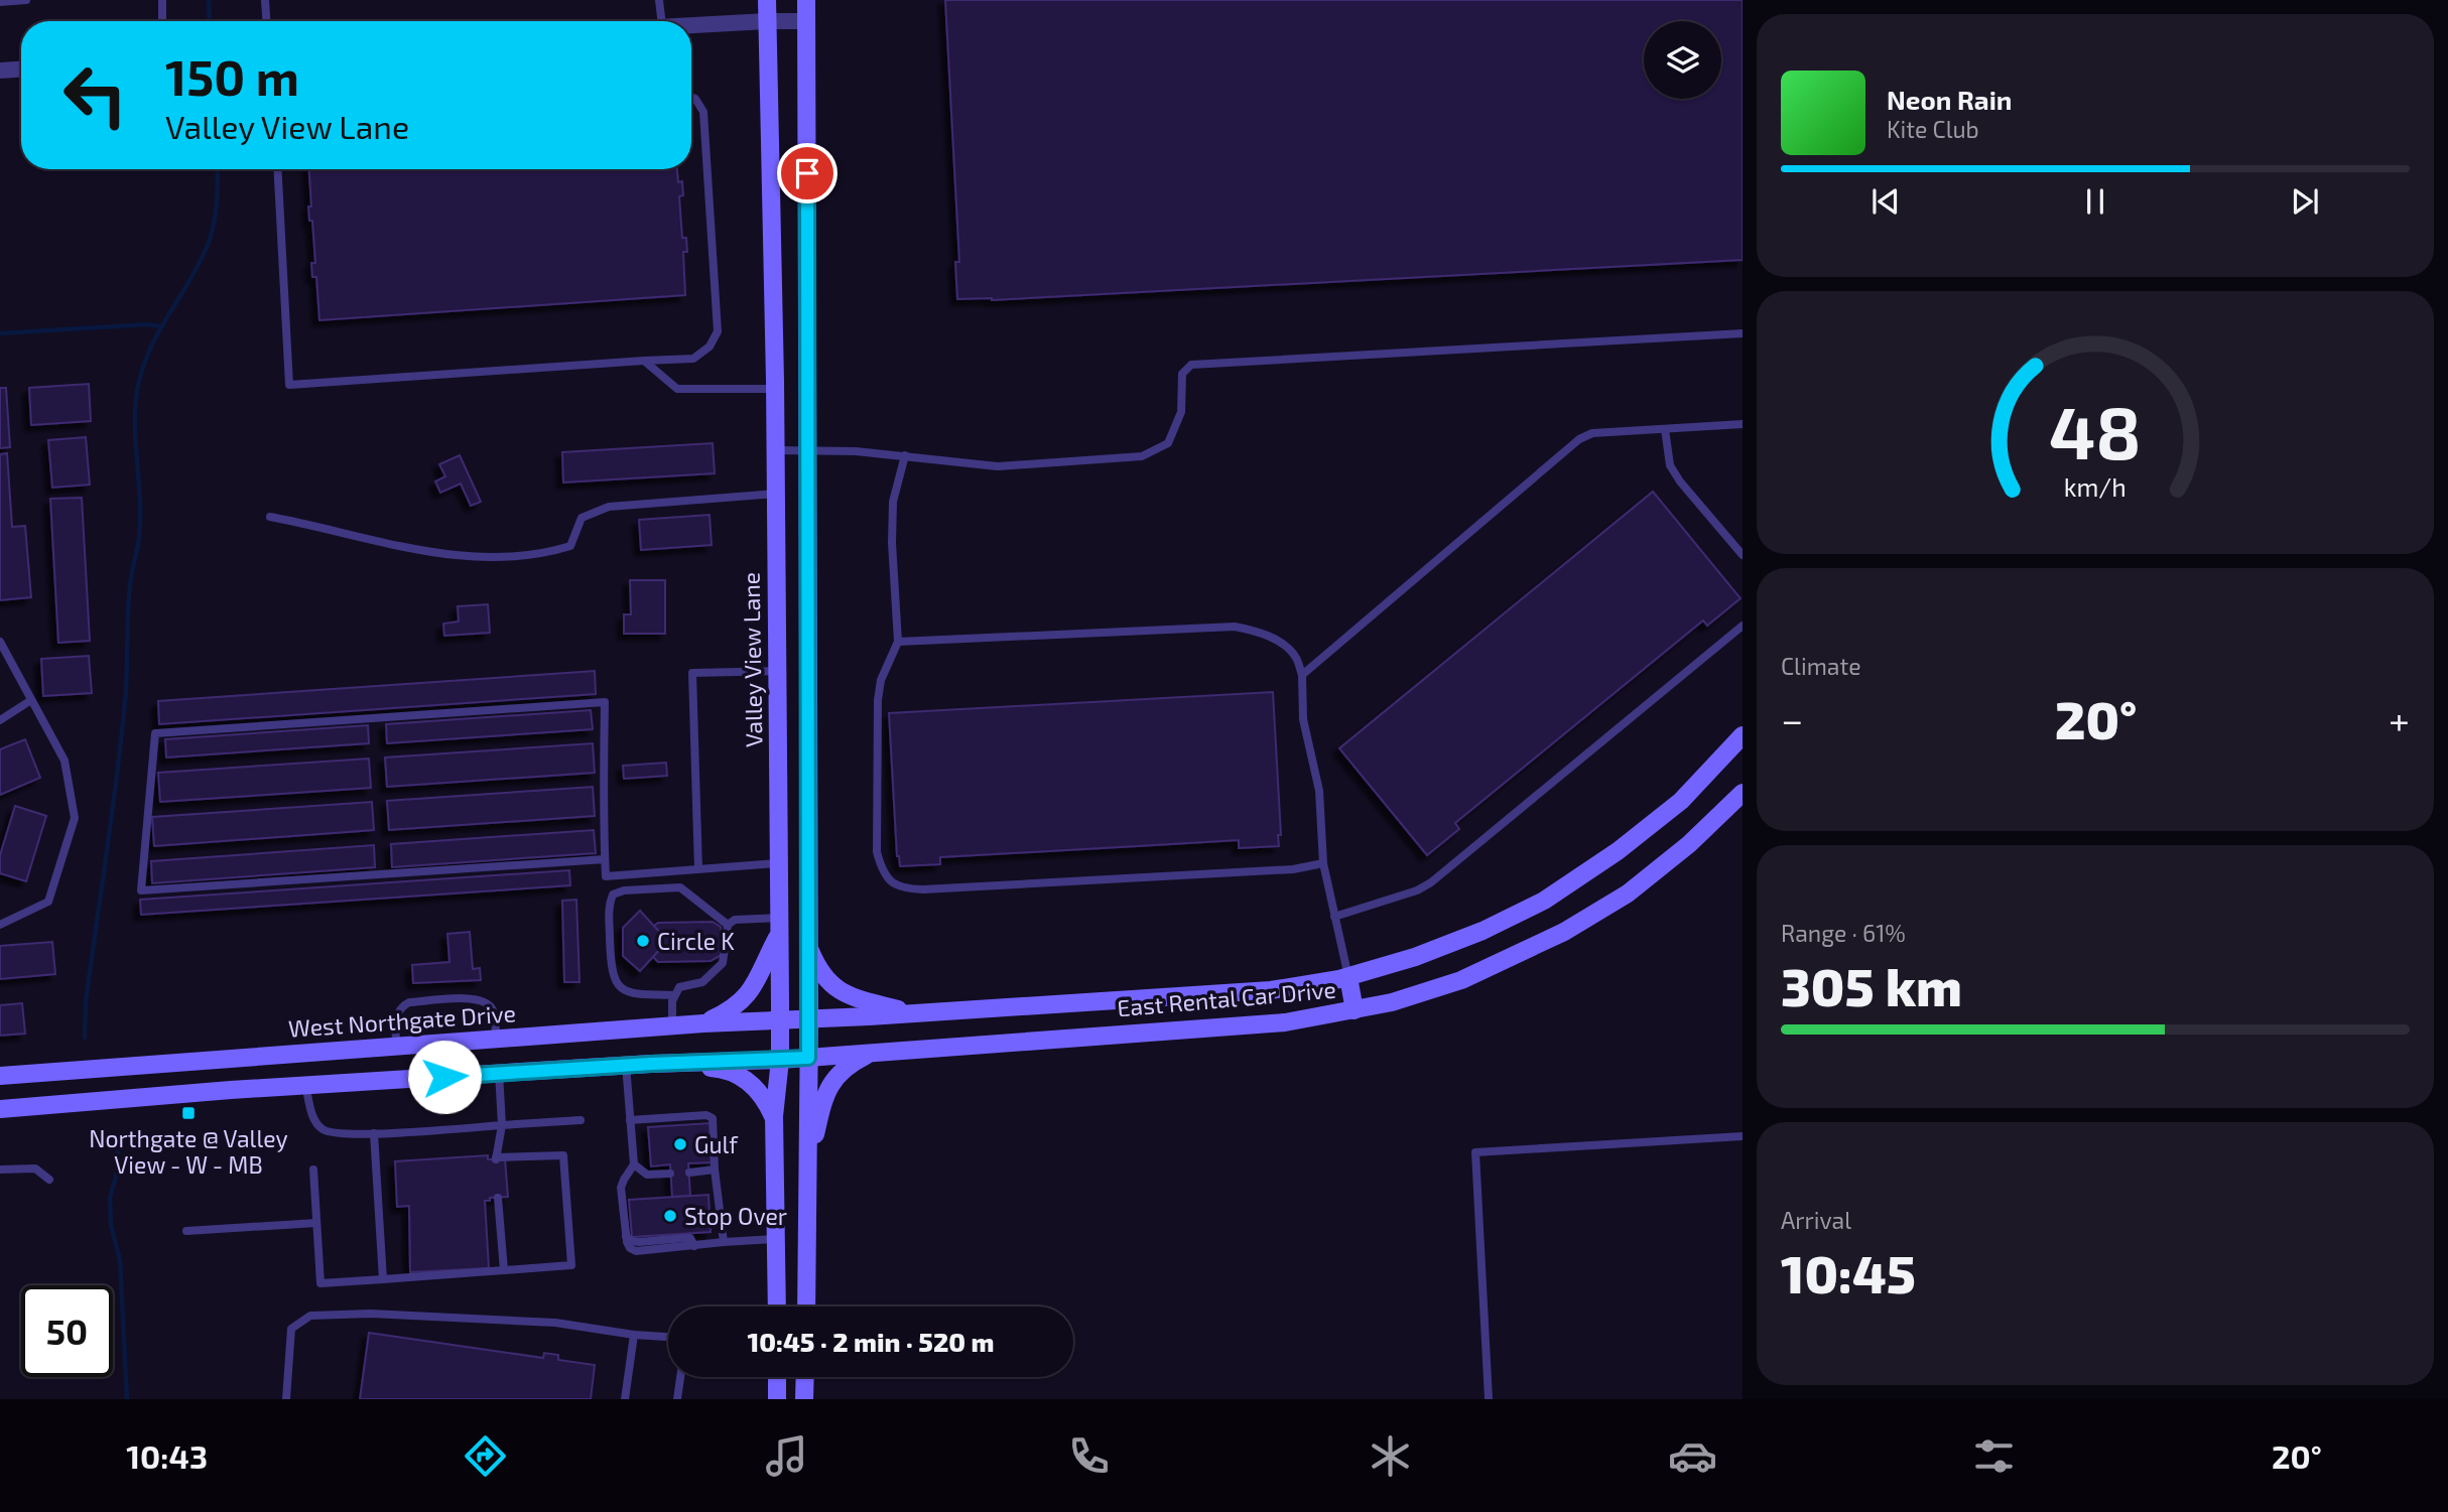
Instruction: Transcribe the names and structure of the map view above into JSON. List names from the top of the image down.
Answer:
{
  "streets": {
    "main road": ["Valley View Lane", "East Rental Car Drive", "West Northgate Drive"]
  },
  "crossings": [
    ["Valley View Lane", "East Rental Car Drive"],
    ["Valley View Lane", "West Northgate Drive"],
    ["East Rental Car Drive", "West Northgate Drive"]
  ],
  "places": {
    "other": ["Circle K", "Gulf", "Stop Over"],
    "transit": ["Northgate @ Valley View - W - MB"]
  },
  "page": {
    "turn": ["150 m", "Valley View Lane"],
    "song": ["Neon Rain", "Kite Club"],
    "tile": [
      "Climate",
      ["Range · 61%", "305 km"],
      ["Arrival", "10:45"]
    ],
    "heat": ["−", "20°", "+"],
    "limit": "50",
    "trip": "10:45 · 2 min · 520 m",
    "tabs": ["10:43", "20°"],
    "gauge": ["48", "km/h"]
  }
}
